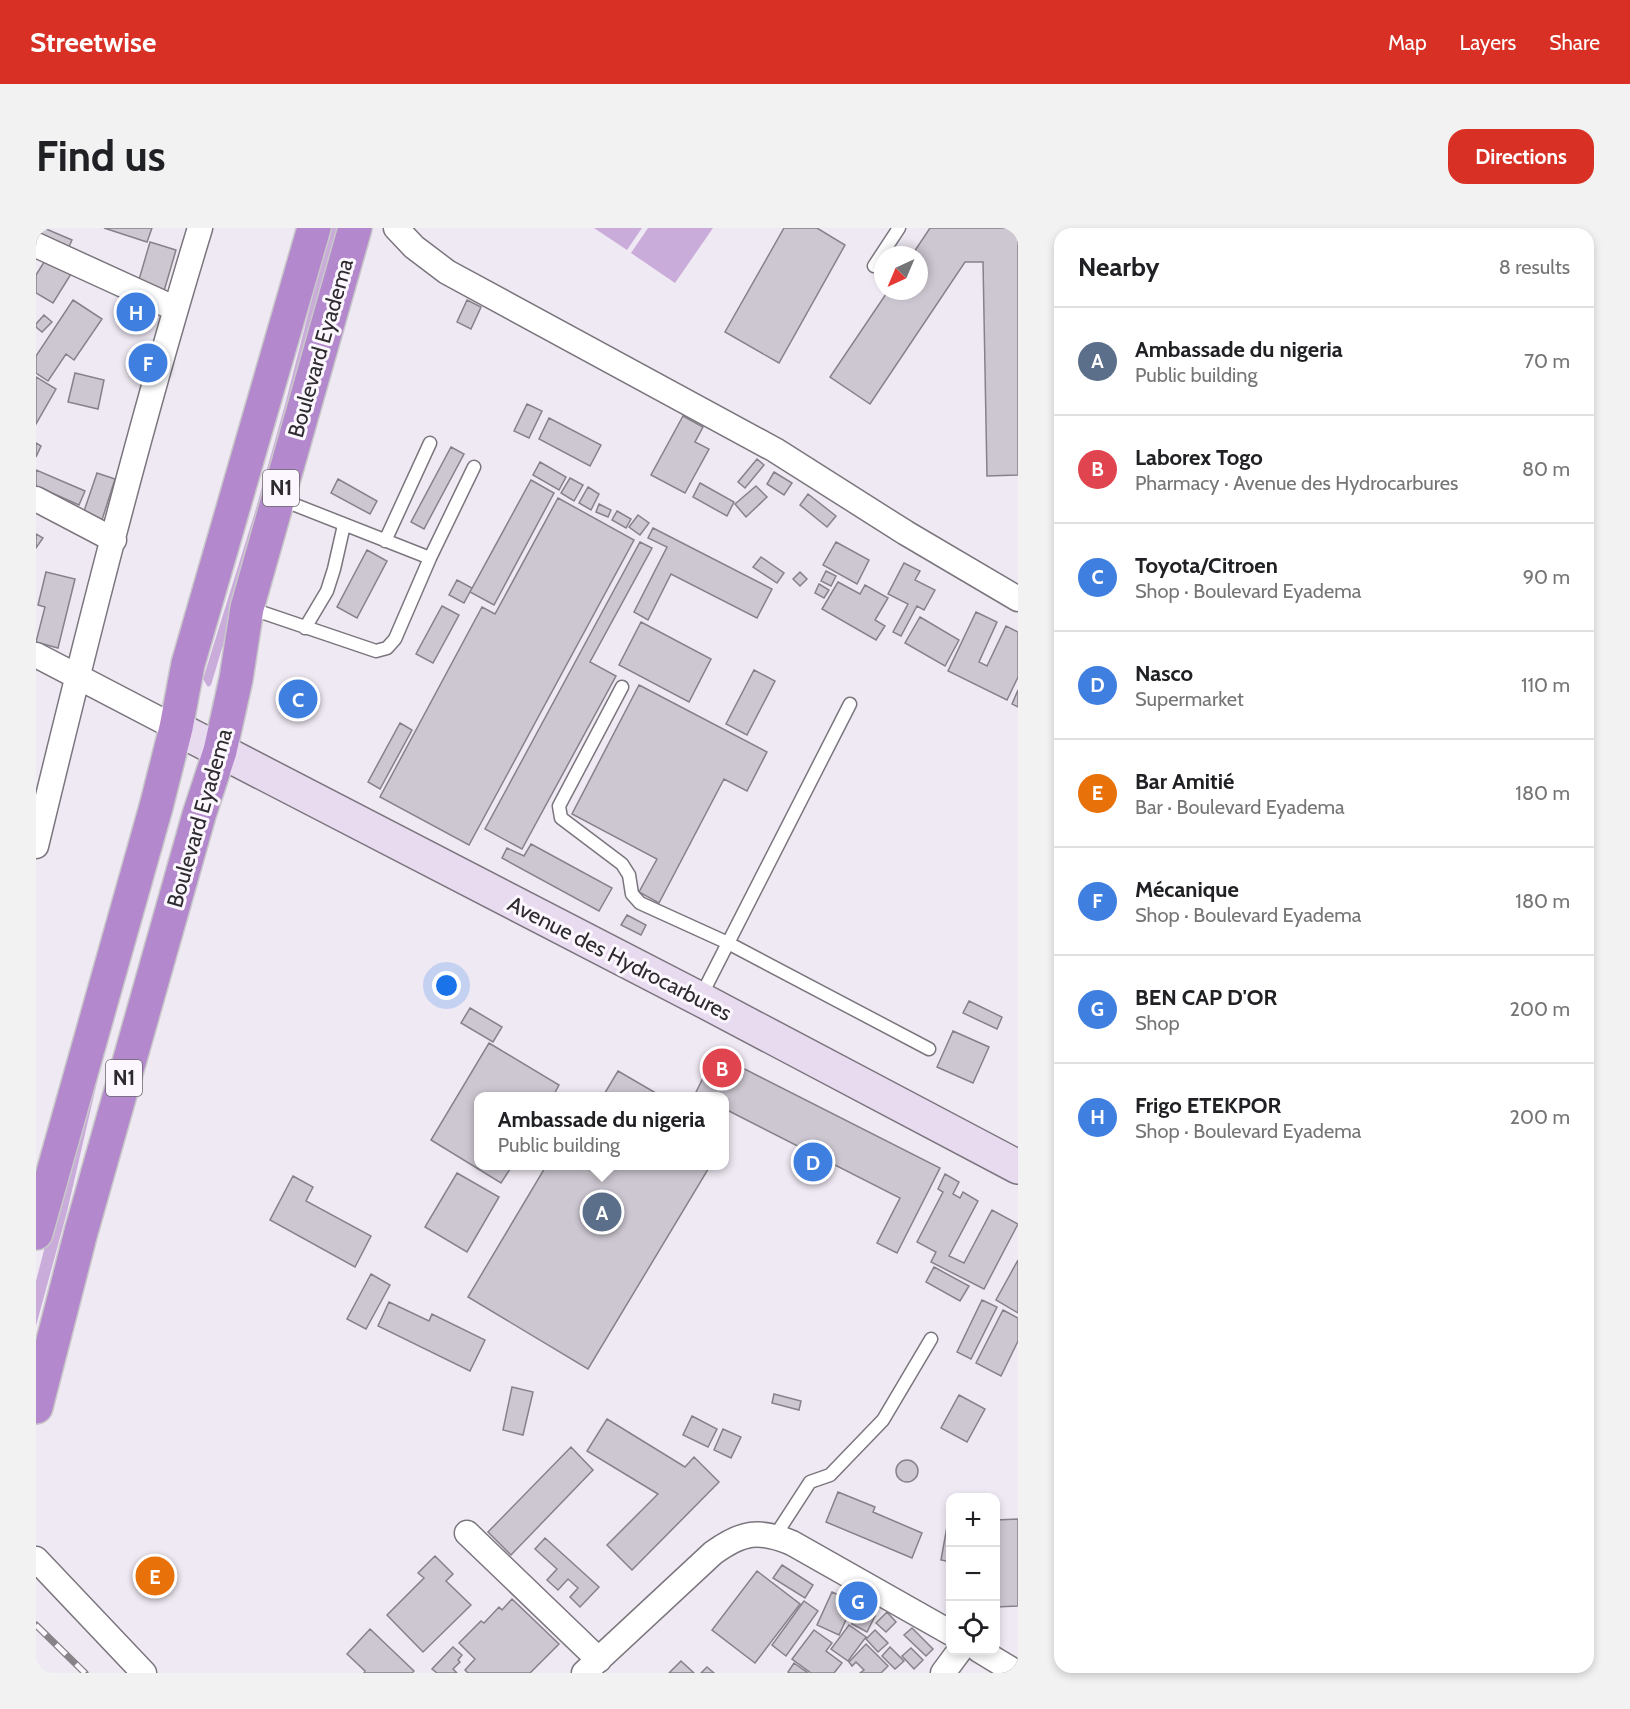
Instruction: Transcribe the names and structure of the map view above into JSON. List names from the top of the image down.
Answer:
{
  "streets": {
    "highway": ["Boulevard Eyadema", "N1"],
    "main road": ["Avenue des Hydrocarbures"]
  },
  "crossings": [
    ["Boulevard Eyadema", "Avenue des Hydrocarbures"],
    ["N1", "Avenue des Hydrocarbures"]
  ],
  "north": "bottom left",
  "page": {
    "header": "Streetwise",
    "nav": ["Map", "Layers", "Share"],
    "buttons": "Directions",
    "title": "Find us",
    "heading": ["Nearby", "8 results"],
    "pins": [
      "H",
      "F",
      "C",
      "B",
      "D",
      "A",
      "E",
      "G"
    ],
    "list": [
      {
        "mark": "A",
        "name": "Ambassade du nigeria",
        "note": "Public building",
        "value": "70 m"
      },
      {
        "mark": "B",
        "name": "Laborex Togo",
        "note": "Pharmacy · Avenue des Hydrocarbures",
        "value": "80 m"
      },
      {
        "mark": "C",
        "name": "Toyota/Citroen",
        "note": "Shop · Boulevard Eyadema",
        "value": "90 m"
      },
      {
        "mark": "D",
        "name": "Nasco",
        "note": "Supermarket",
        "value": "110 m"
      },
      {
        "mark": "E",
        "name": "Bar Amitié",
        "note": "Bar · Boulevard Eyadema",
        "value": "180 m"
      },
      {
        "mark": "F",
        "name": "Mécanique",
        "note": "Shop · Boulevard Eyadema",
        "value": "180 m"
      },
      {
        "mark": "G",
        "name": "BEN CAP D'OR",
        "note": "Shop",
        "value": "200 m"
      },
      {
        "mark": "H",
        "name": "Frigo ETEKPOR",
        "note": "Shop · Boulevard Eyadema",
        "value": "200 m"
      }
    ],
    "popup": ["Ambassade du nigeria", "Public building"],
    "map_buttons": ["+", "−"]
  }
}
